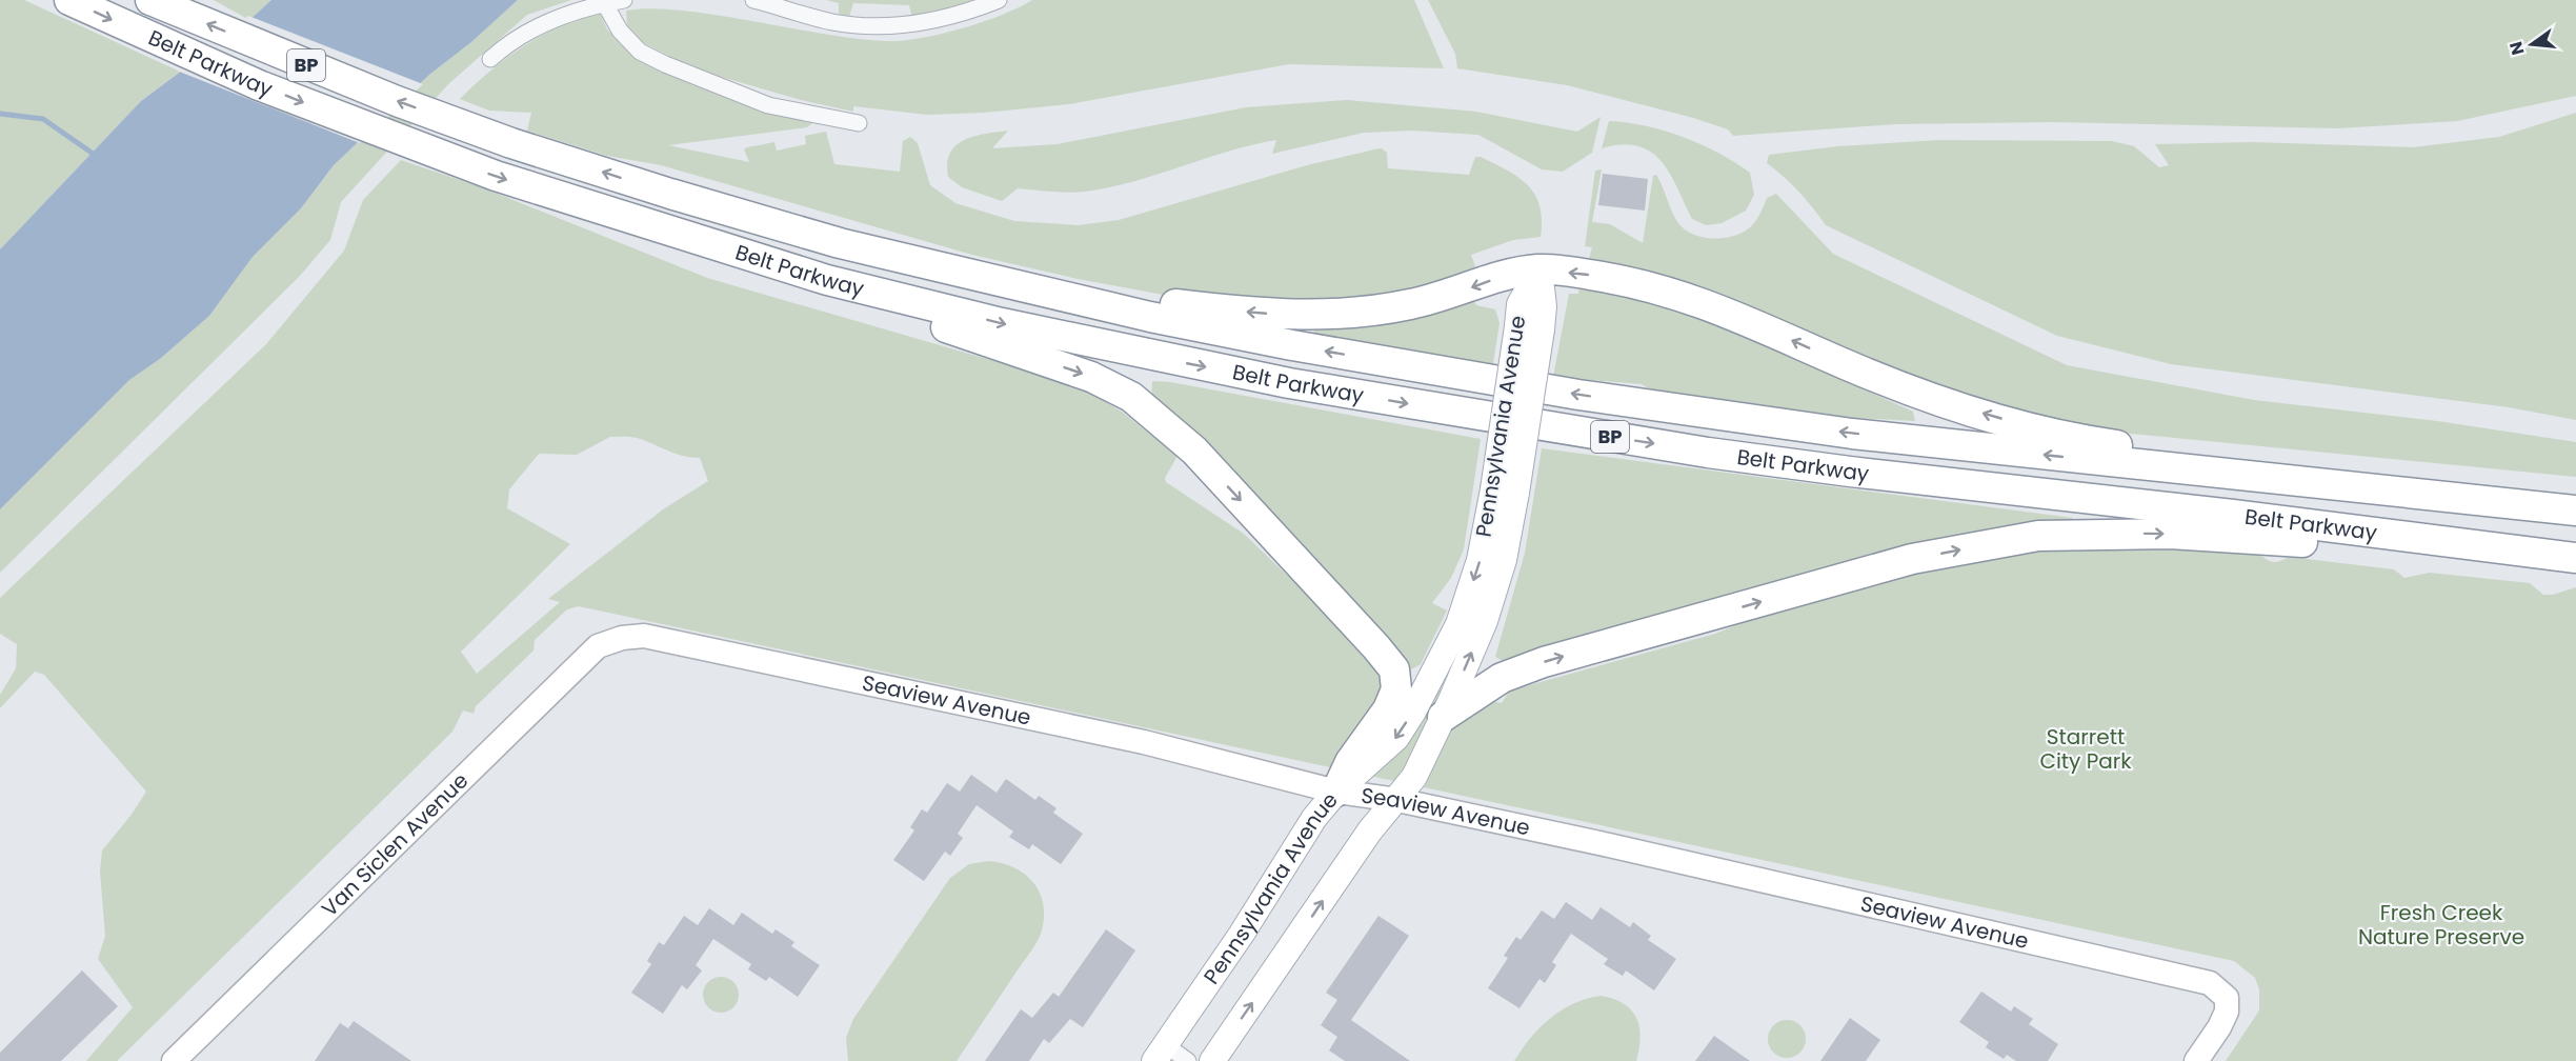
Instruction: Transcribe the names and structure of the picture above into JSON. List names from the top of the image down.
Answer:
{
  "streets": {
    "highway": ["Belt Parkway", "BP"],
    "main road": ["Pennsylvania Avenue"],
    "street": ["Seaview Avenue", "Van Siclen Avenue"]
  },
  "crossings": [
    ["Pennsylvania Avenue", "Seaview Avenue"],
    ["Seaview Avenue", "Van Siclen Avenue"]
  ],
  "parks": ["Starrett City Park", "Fresh Creek Nature Preserve"],
  "north": "left"
}
